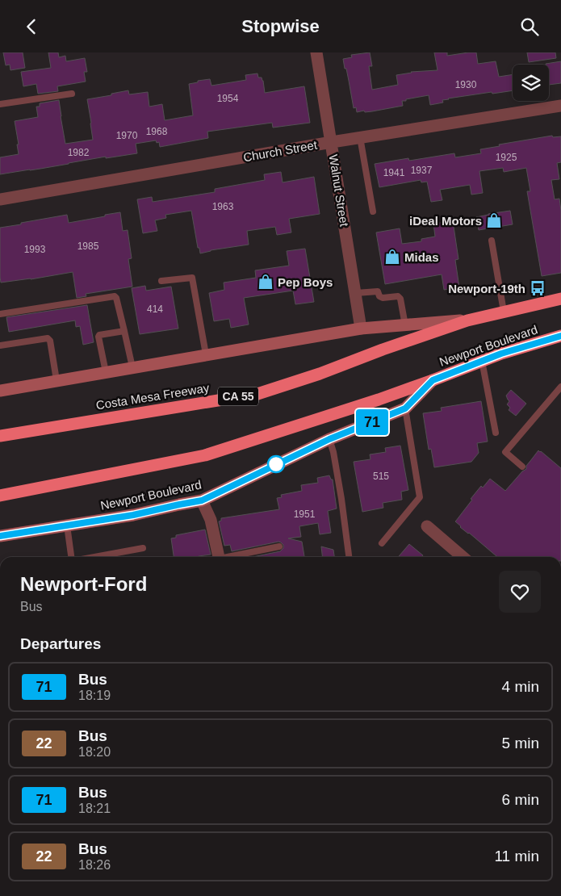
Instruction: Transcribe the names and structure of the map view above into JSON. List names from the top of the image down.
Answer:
{
  "streets": {
    "highway": ["Newport Boulevard", "Costa Mesa Freeway", "CA 55"],
    "street": ["Church Street", "Walnut Street"]
  },
  "crossings": [
    ["Church Street", "Walnut Street"],
    ["Walnut Street", "Newport Boulevard"],
    ["Newport Boulevard", "Costa Mesa Freeway"]
  ],
  "places": {
    "shop": ["iDeal Motors", "Midas", "Pep Boys"],
    "bus stop": ["Newport-19th"]
  },
  "lines": ["bus line 71"],
  "house_numbers": [
    "1930",
    "1954",
    "1968",
    "1970",
    "1982",
    "1925",
    "1937",
    "1941",
    "1963",
    "1985",
    "1993",
    "414",
    "515",
    "1951"
  ],
  "page": {
    "header": "Stopwise",
    "on_map": "71",
    "heading": [
      ["Newport-Ford", "Bus"],
      "Departures"
    ],
    "list": [
      {
        "mark": "71",
        "name": "Bus",
        "note": "18:19",
        "value": "4 min"
      },
      {
        "mark": "22",
        "name": "Bus",
        "note": "18:20",
        "value": "5 min"
      },
      {
        "mark": "71",
        "name": "Bus",
        "note": "18:21",
        "value": "6 min"
      },
      {
        "mark": "22",
        "name": "Bus",
        "note": "18:26",
        "value": "11 min"
      }
    ]
  }
}
